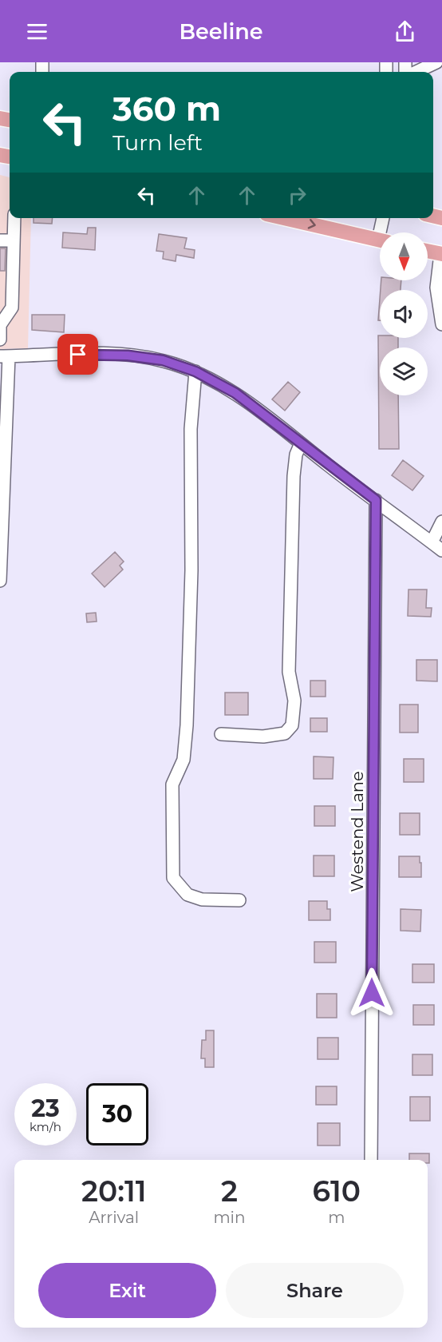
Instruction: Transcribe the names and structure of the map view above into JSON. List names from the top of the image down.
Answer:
{
  "streets": {
    "street": ["Westend Lane"]
  },
  "north": "bottom",
  "page": {
    "header": "Beeline",
    "turn": ["360 m", "Turn left"],
    "speed": "23 km/h",
    "limit": "30",
    "eta": [
      "20:11",
      "Arrival",
      "2",
      "min",
      "610",
      "m"
    ],
    "buttons": ["Exit", "Share"]
  }
}
